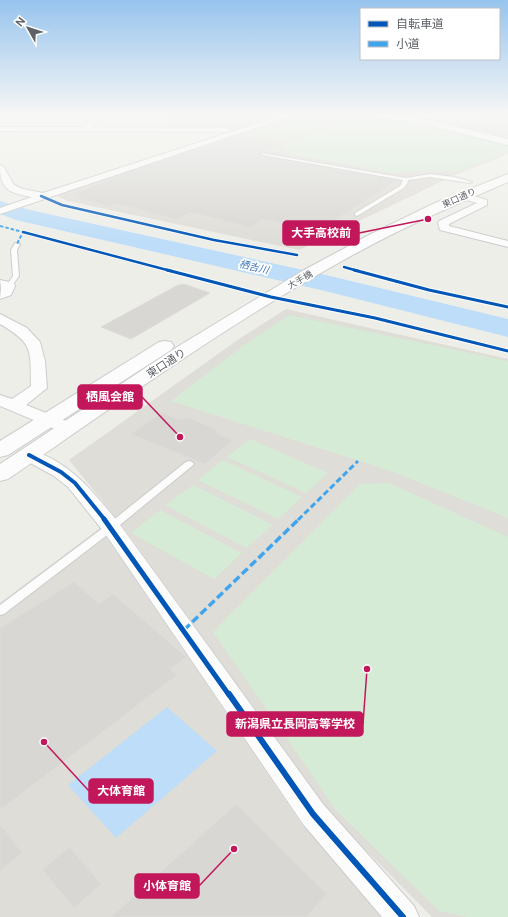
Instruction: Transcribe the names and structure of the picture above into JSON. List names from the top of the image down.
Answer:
{
  "streets": {
    "street": ["東口通り", "大手橋"]
  },
  "crossings": [
    ["東口通り", "大手橋"]
  ],
  "water": ["栖吉川"],
  "places": [
    "大手高校前",
    "栖風会館",
    "新潟県立長岡高等学校",
    "大体育館",
    "小体育館"
  ],
  "legend": ["自転車道", "小道"],
  "north": "top left"
}
